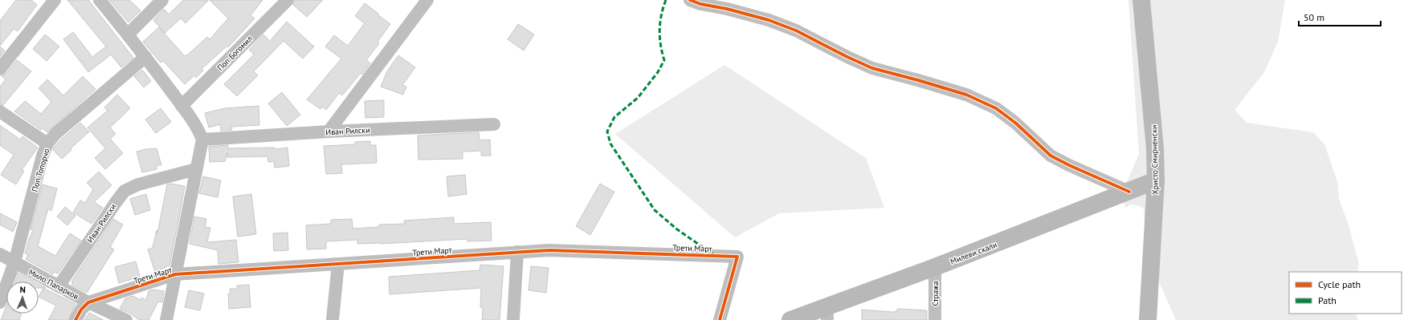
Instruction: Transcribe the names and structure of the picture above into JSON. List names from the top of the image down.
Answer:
{
  "streets": {
    "street": [
      "Поп Богомил",
      "Иван Рилски",
      "Христо Смирненски",
      "Поп Топорчо",
      "Трети Март",
      "Милеви скали",
      "Мило Папарков",
      "Стража"
    ]
  },
  "crossings": [
    ["Иван Рилски", "Мило Папарков"],
    ["Христо Смирненски", "Милеви скали"],
    ["Поп Топорчо", "Мило Папарков"],
    ["Трети Март", "Мило Папарков"],
    ["Милеви скали", "Стража"]
  ],
  "legend": ["Cycle path", "Path"],
  "scale_bar": "50 m",
  "north": "top"
}
